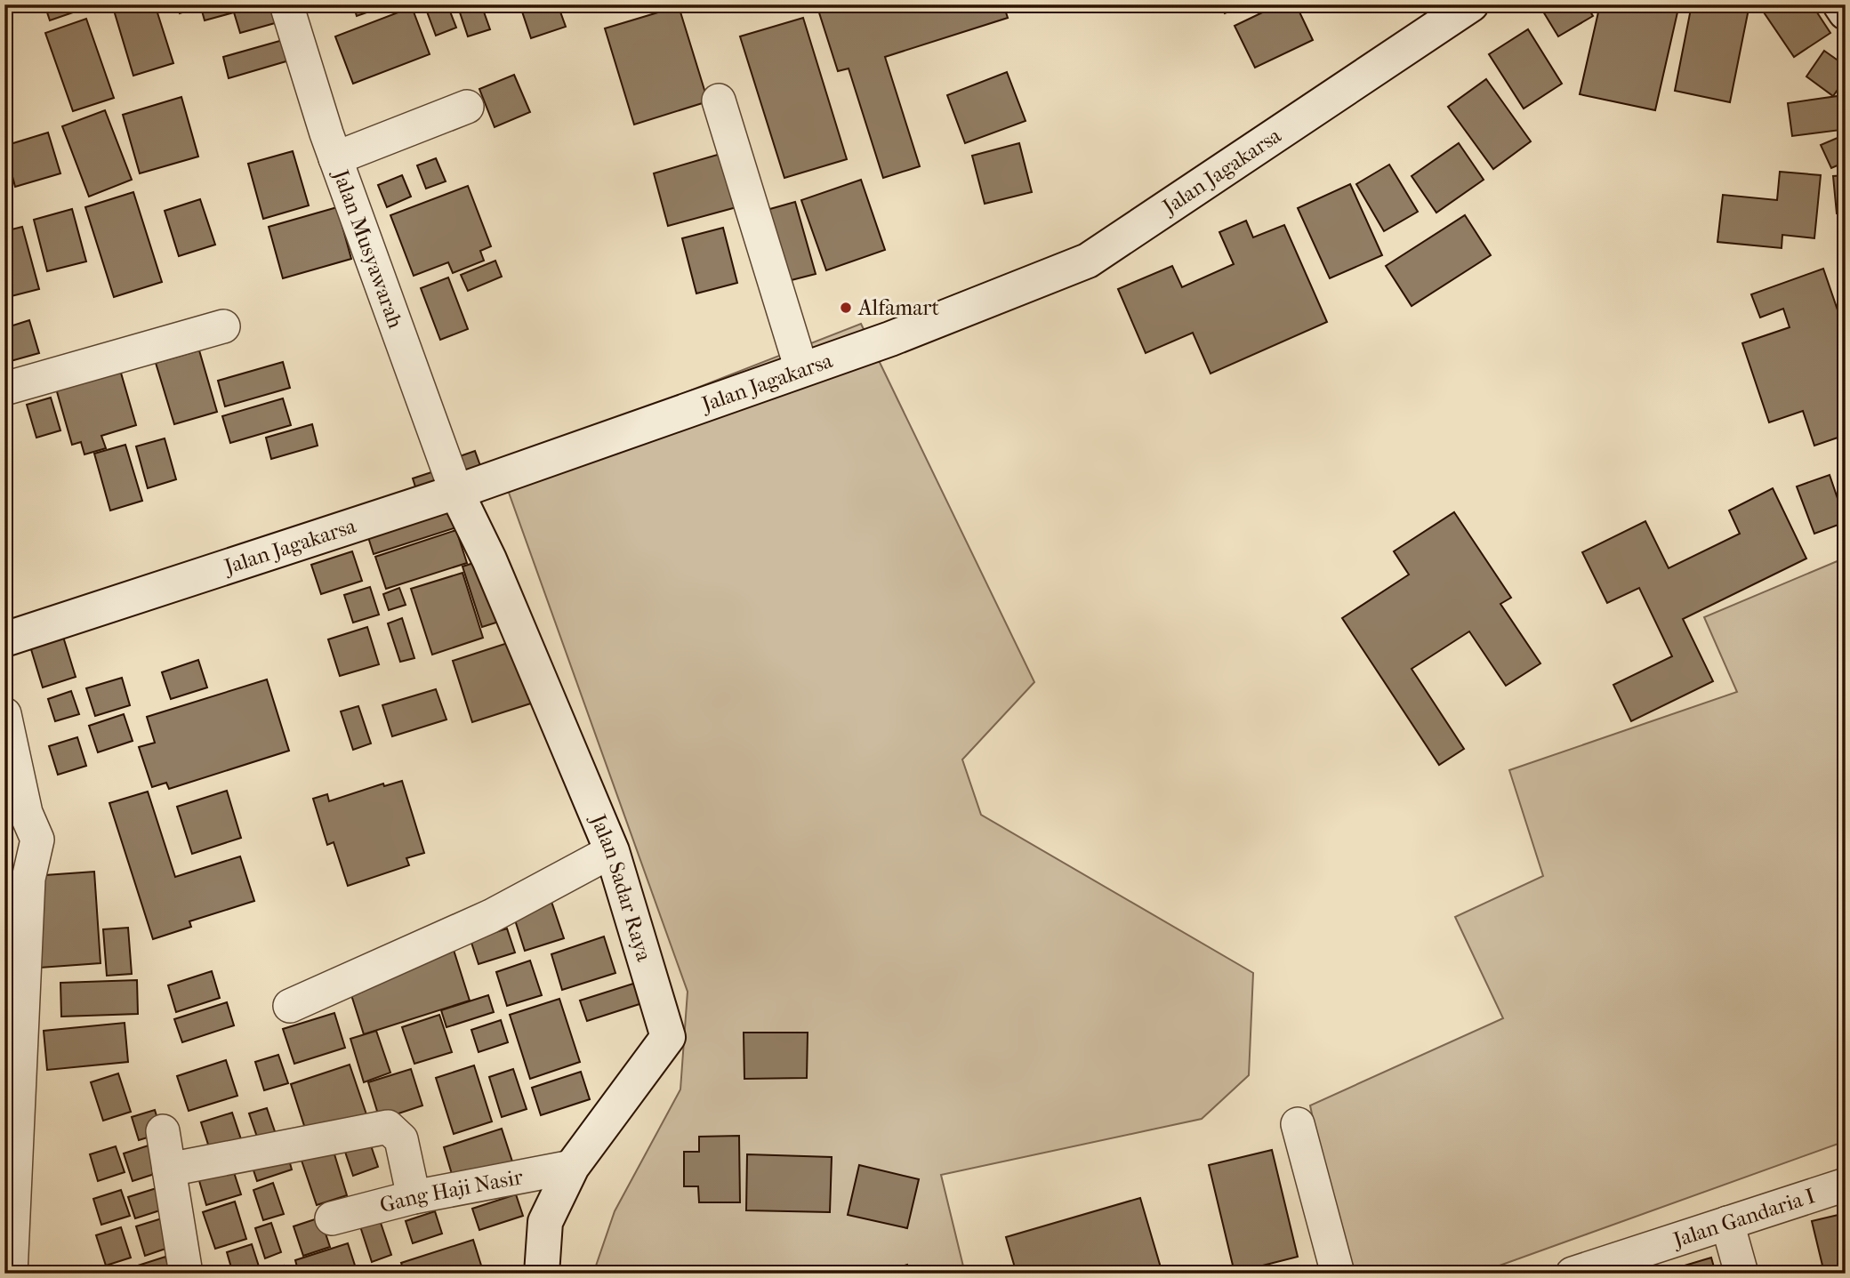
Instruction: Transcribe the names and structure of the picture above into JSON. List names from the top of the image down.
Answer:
{
  "streets": {
    "main road": ["Jalan Jagakarsa", "Jalan Sadar Raya"],
    "street": ["Jalan Musyawarah", "Gang Haji Nasir", "Jalan Gandaria I"]
  },
  "crossings": [
    ["Jalan Jagakarsa", "Jalan Musyawarah"],
    ["Jalan Jagakarsa", "Jalan Sadar Raya"],
    ["Jalan Musyawarah", "Jalan Sadar Raya"],
    ["Jalan Sadar Raya", "Gang Haji Nasir"]
  ],
  "places": ["Alfamart"]
}
